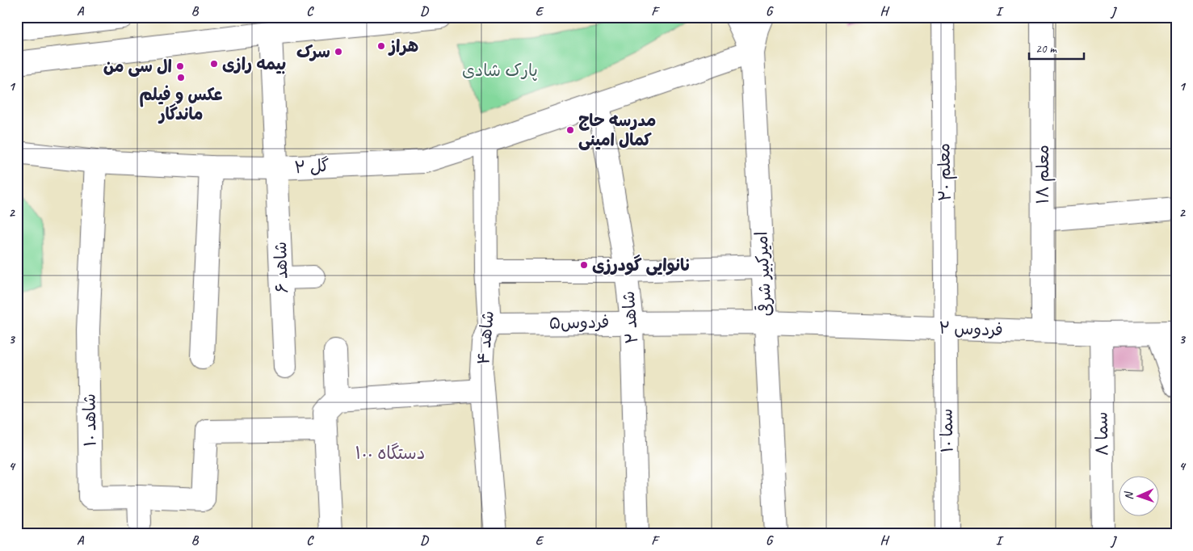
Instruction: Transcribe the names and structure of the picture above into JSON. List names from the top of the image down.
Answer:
{
  "streets": {
    "street": [
      "گل ۲",
      "معلم ۲۰",
      "معلم ۱۸",
      "شاهد ۶",
      "امیرکبیر شرقی",
      "شاهد ۲",
      "فردوس۵",
      "فردوس ۲",
      "شاهد ۴",
      "شاهد ۱۰",
      "سما ۱۰",
      "سما ۸"
    ]
  },
  "crossings": [
    ["گل ۲", "شاهد ۶"],
    ["گل ۲", "امیرکبیر شرقی"],
    ["گل ۲", "شاهد ۲"],
    ["گل ۲", "شاهد ۴"],
    ["گل ۲", "شاهد ۱۰"],
    ["معلم ۲۰", "فردوس ۲"],
    ["معلم ۲۰", "سما ۱۰"],
    ["معلم ۱۸", "فردوس ۲"],
    ["امیرکبیر شرقی", "فردوس۵"],
    ["امیرکبیر شرقی", "فردوس ۲"],
    ["شاهد ۲", "فردوس۵"],
    ["فردوس۵", "فردوس ۲"],
    ["فردوس۵", "شاهد ۴"],
    ["فردوس ۲", "سما ۱۰"],
    ["فردوس ۲", "سما ۸"]
  ],
  "districts": ["۱۰۰ دستگاه"],
  "parks": ["پارک شادی"],
  "places": [
    "هراز",
    "سرک",
    "بیمه رازی",
    "ال سی من",
    "عکس و فیلم ماندگار",
    "مدرسه حاج کمال امینی",
    "نانوایی گودرزی"
  ],
  "scale_bar": "20 m",
  "north": "left",
  "grid": {
    "columns": [
      "A",
      "B",
      "C",
      "D",
      "E",
      "F",
      "G",
      "H",
      "I",
      "J"
    ],
    "rows": [
      "1",
      "2",
      "3",
      "4"
    ]
  }
}
